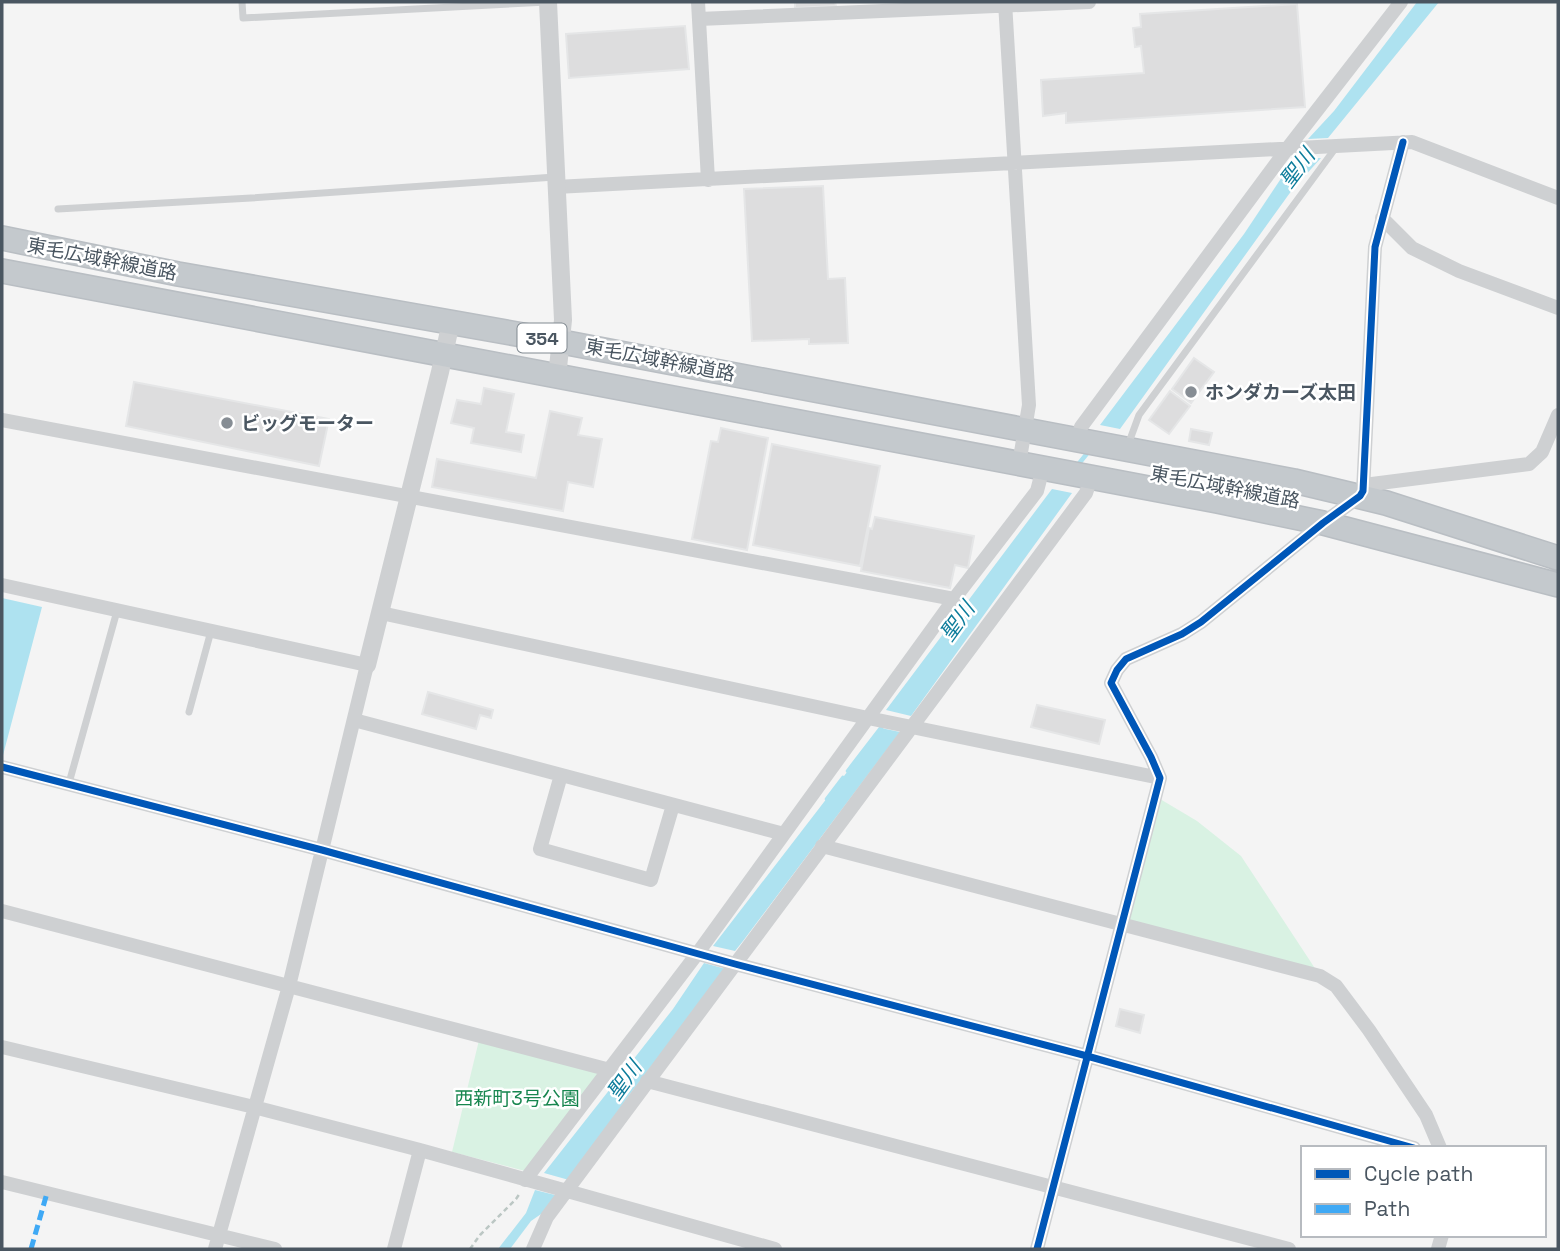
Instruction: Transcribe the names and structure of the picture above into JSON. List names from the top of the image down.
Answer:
{
  "streets": {
    "highway": ["東毛広域幹線道路", "354"]
  },
  "water": ["聖川"],
  "parks": ["西新町3号公園"],
  "places": ["ホンダカーズ太田", "ビッグモーター"],
  "legend": ["Cycle path", "Path"]
}
